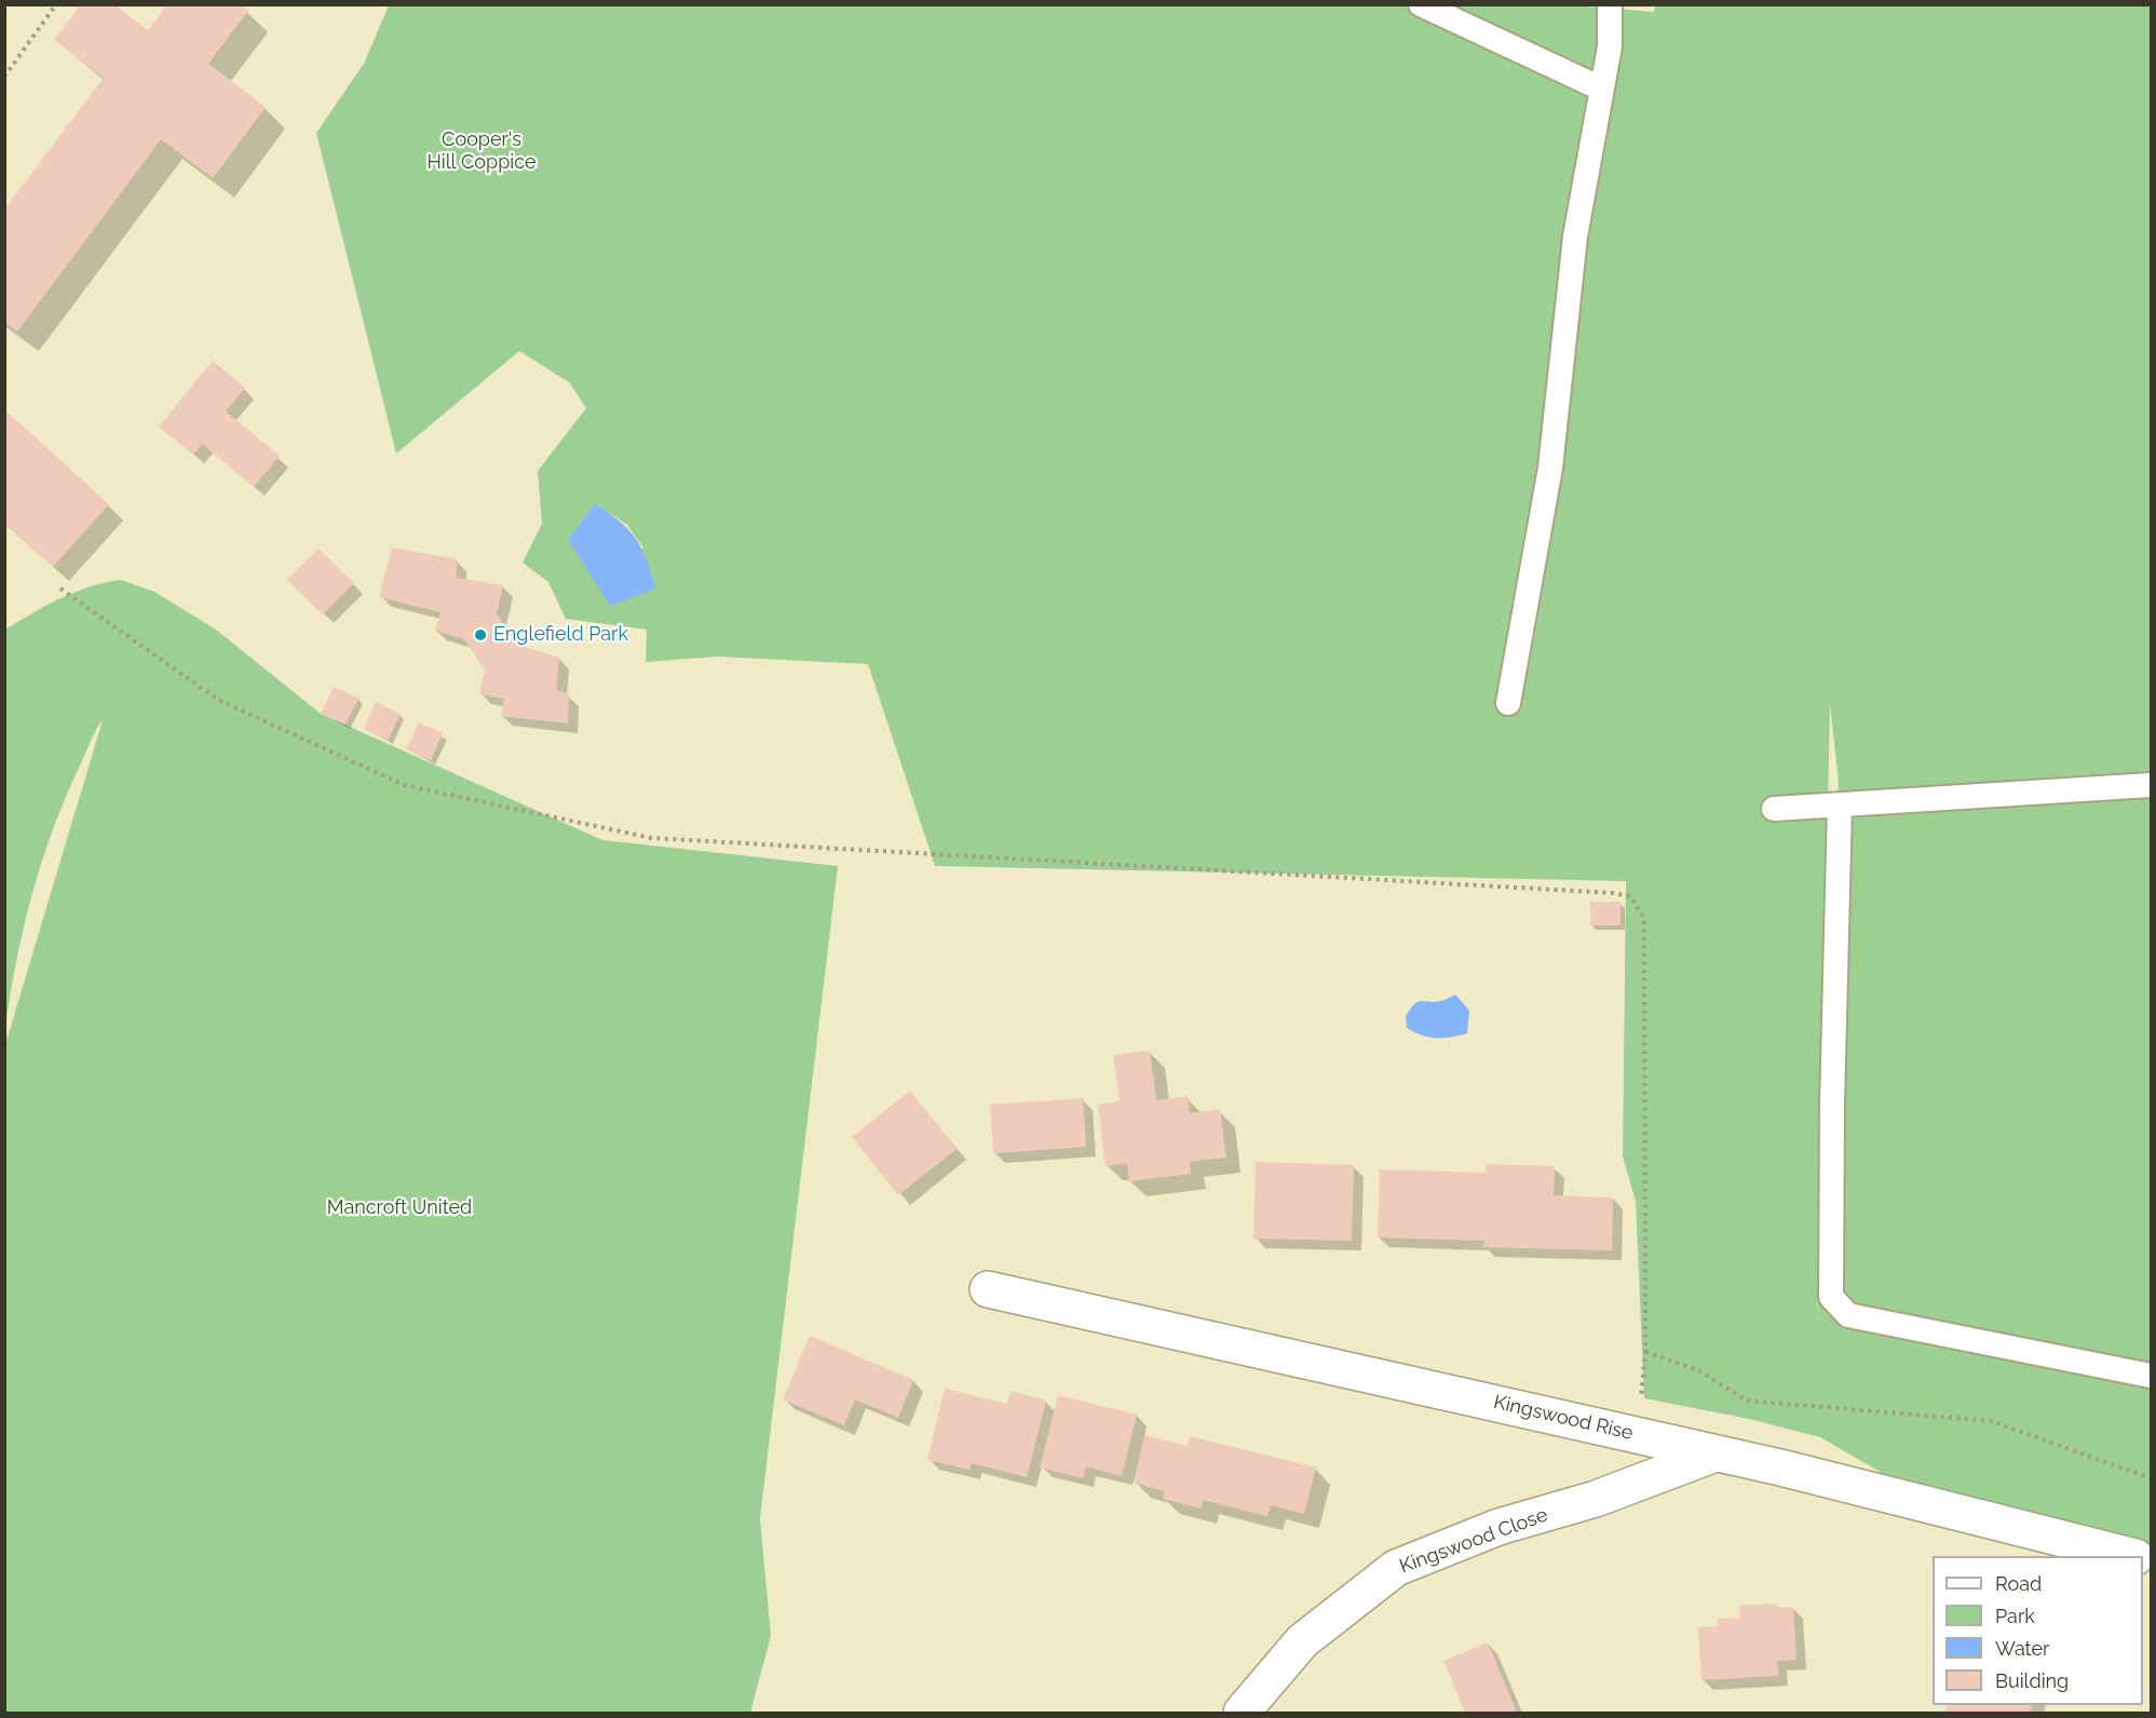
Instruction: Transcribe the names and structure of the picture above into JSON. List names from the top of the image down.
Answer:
{
  "streets": {
    "street": ["Kingswood Rise", "Kingswood Close"]
  },
  "crossings": [
    ["Kingswood Rise", "Kingswood Close"]
  ],
  "parks": ["Cooper's Hill Coppice", "Mancroft United"],
  "places": ["Englefield Park"],
  "legend": [
    "Road",
    "Park",
    "Water",
    "Building"
  ]
}
